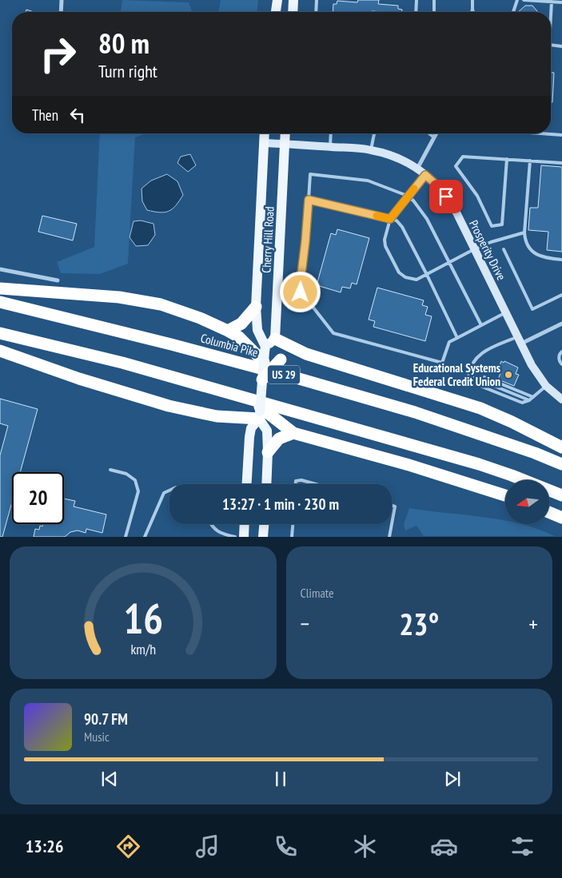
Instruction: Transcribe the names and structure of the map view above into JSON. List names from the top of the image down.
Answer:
{
  "streets": {
    "highway": ["Columbia Pike", "US 29"],
    "main road": ["Cherry Hill Road"],
    "street": ["Prosperity Drive"]
  },
  "crossings": [
    ["Cherry Hill Road", "Prosperity Drive"]
  ],
  "places": ["Educational Systems Federal Credit Union"],
  "north": "left",
  "page": {
    "turn": ["80 m", "Turn right"],
    "then": "Then",
    "limit": "20",
    "trip": "13:27 · 1 min · 230 m",
    "tile": "Climate",
    "heat": ["−", "23°", "+"],
    "song": ["90.7 FM", "Music"],
    "tabs": "13:26",
    "gauge": ["16", "km/h"]
  }
}
